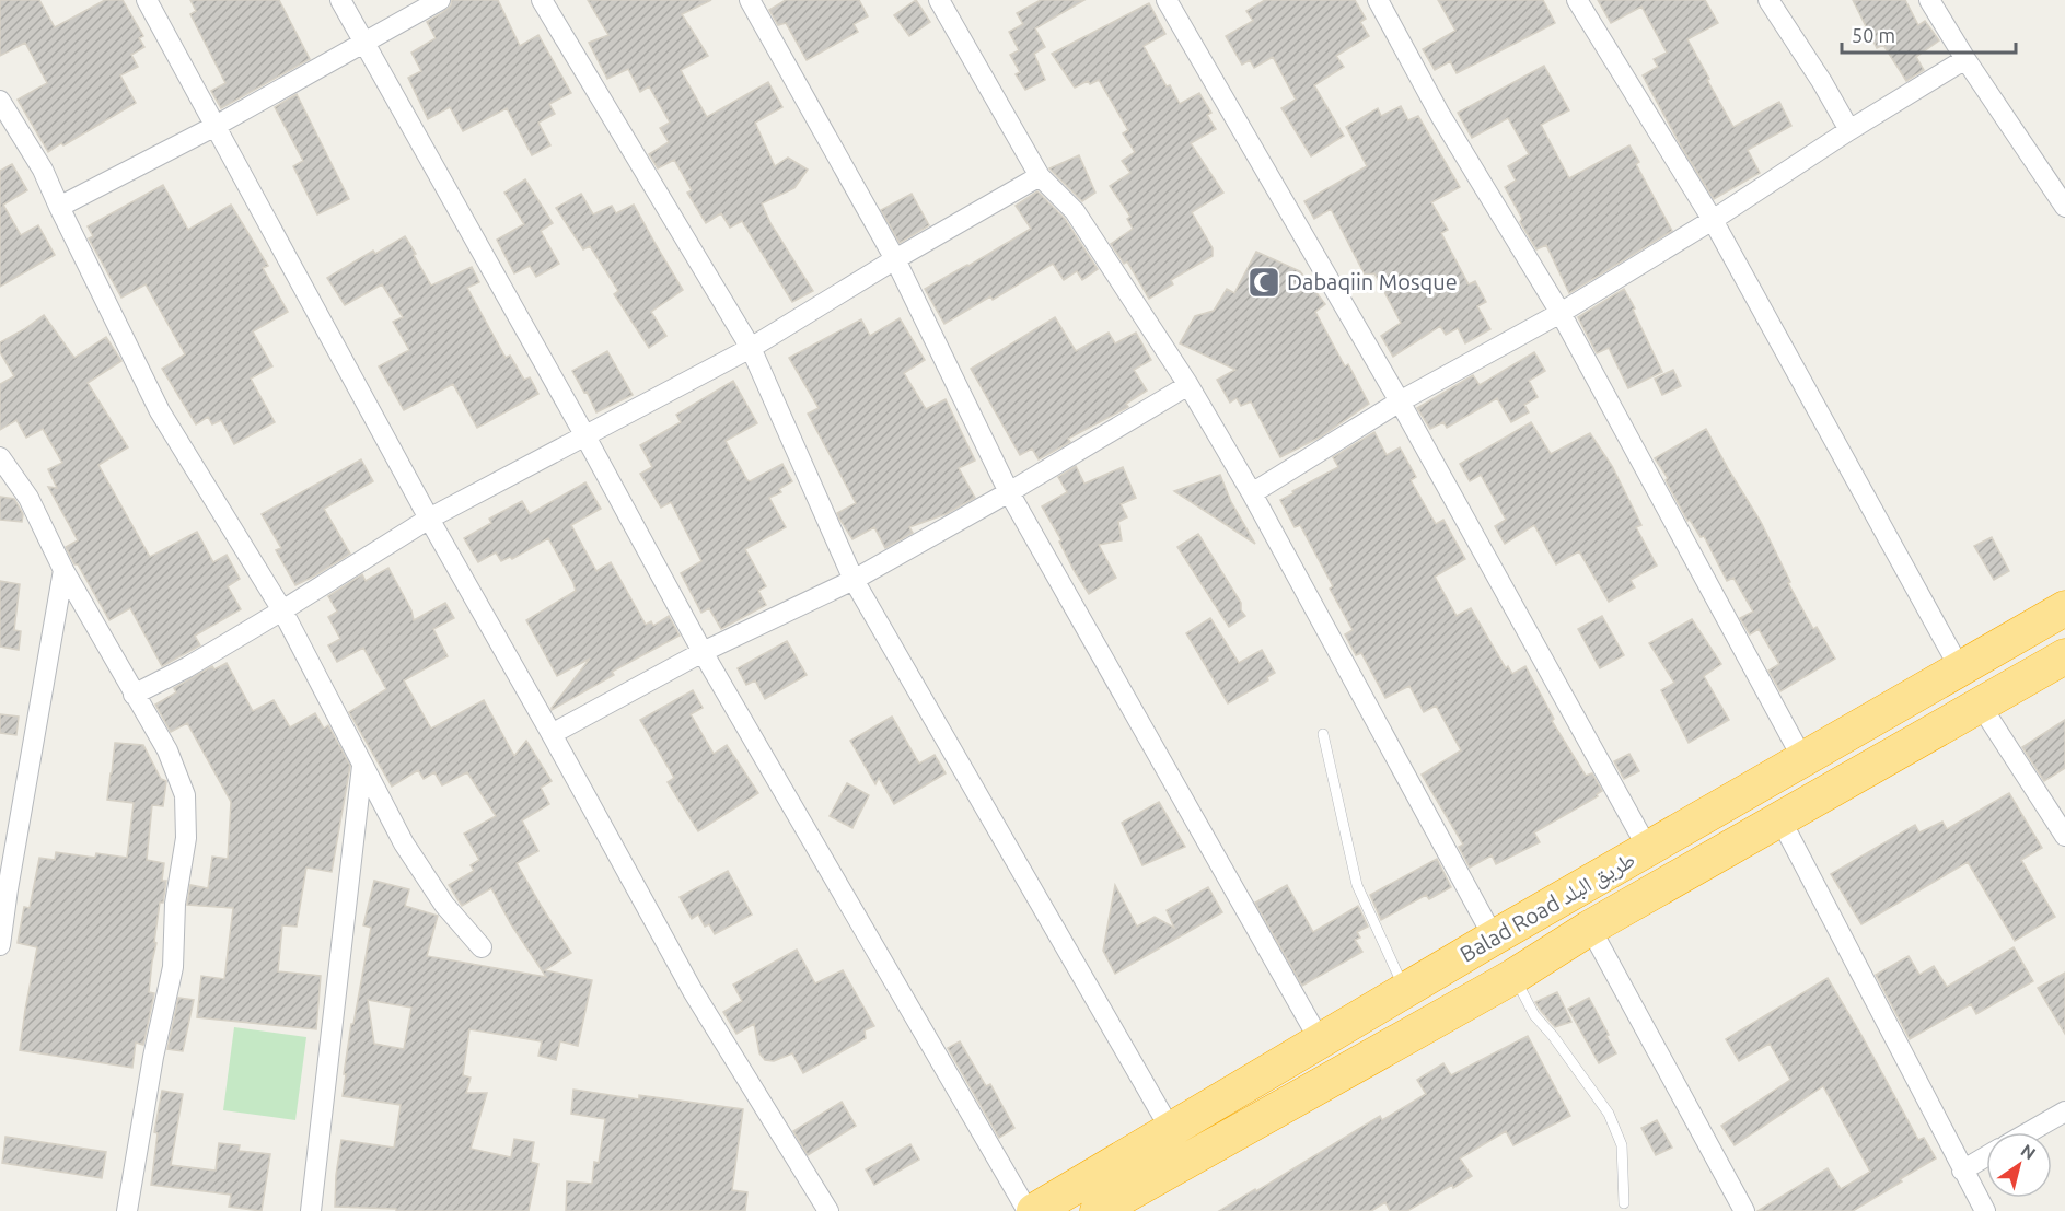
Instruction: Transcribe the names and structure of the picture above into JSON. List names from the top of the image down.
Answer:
{
  "streets": {
    "highway": ["Balad Road طريق البلد"]
  },
  "places": {
    "mosque": ["Dabaqiin Mosque"]
  },
  "scale_bar": "50 m",
  "north": "top right"
}
